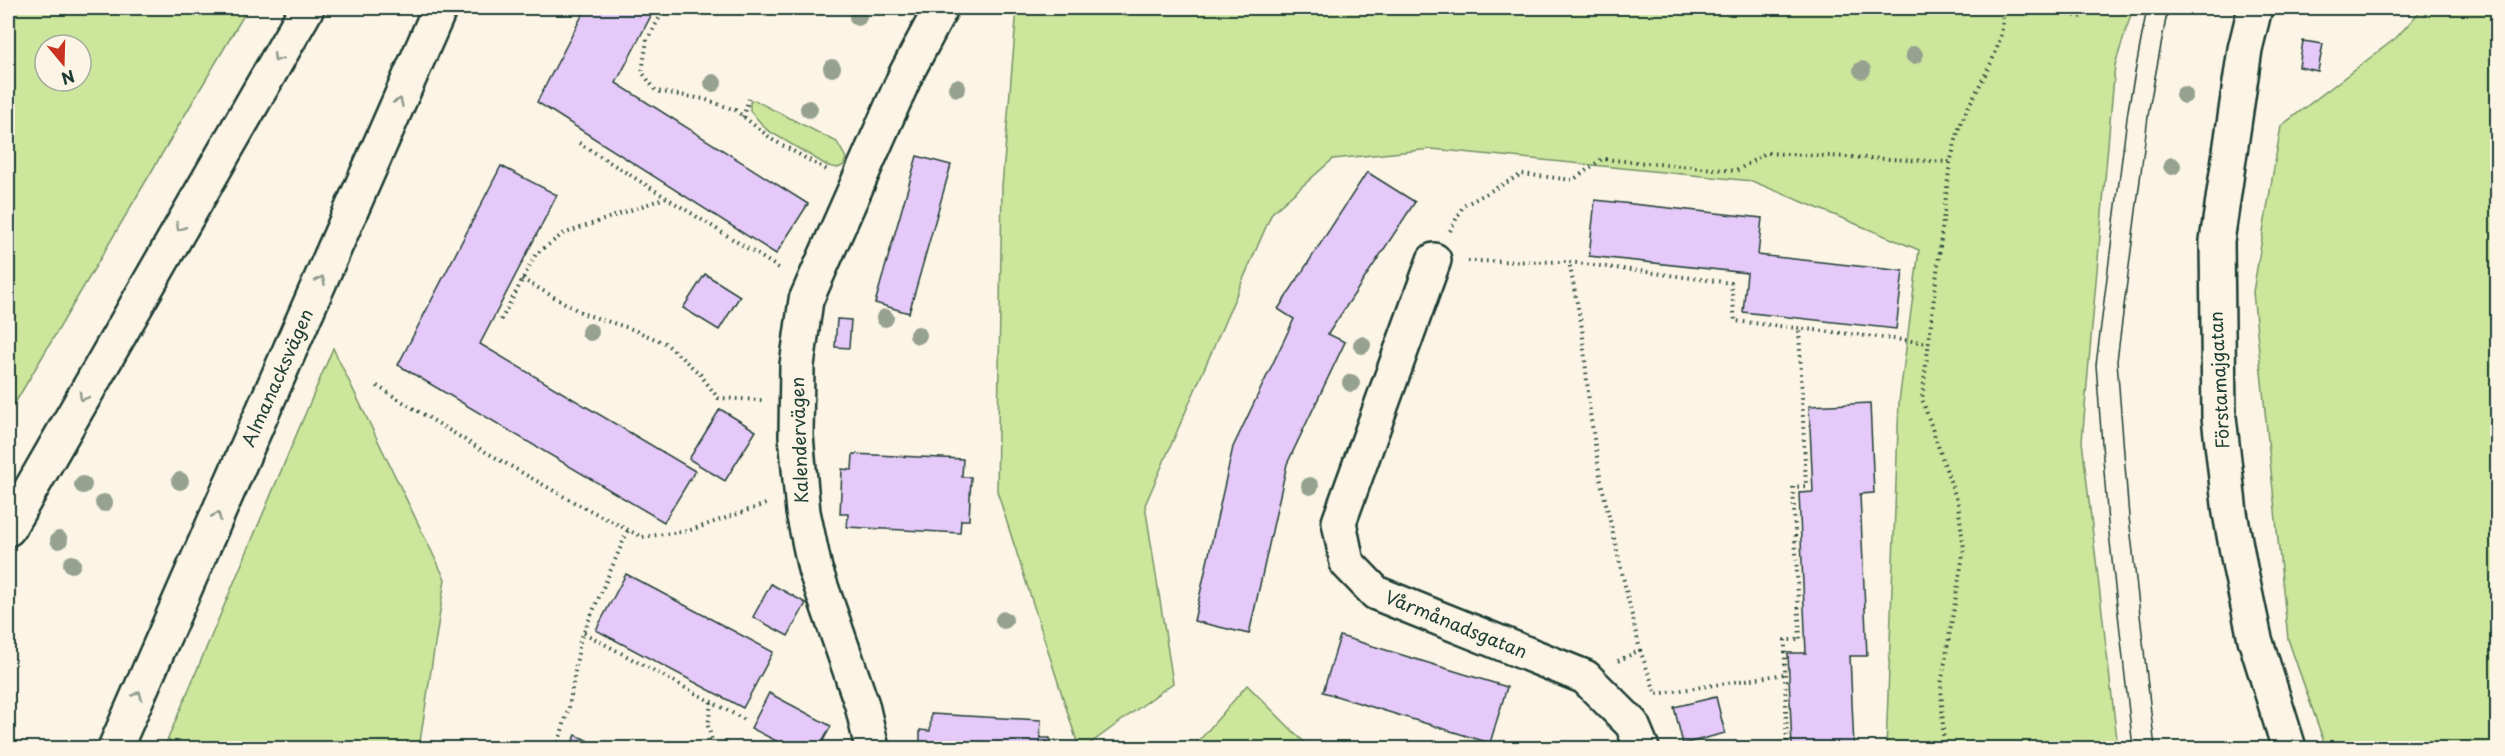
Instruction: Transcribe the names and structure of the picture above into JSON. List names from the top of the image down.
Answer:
{
  "streets": {
    "street": [
      "Almanacksvägen",
      "Förstamajgatan",
      "Kalendervägen",
      "Vårmånadsgatan"
    ]
  },
  "north": "bottom"
}
